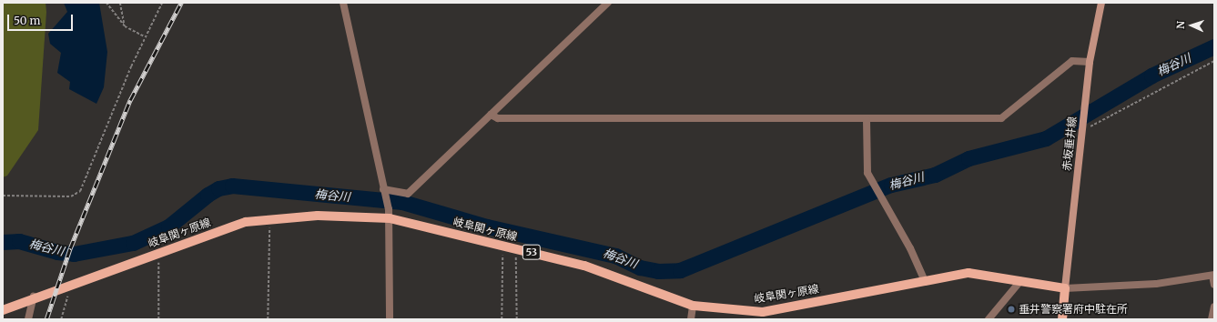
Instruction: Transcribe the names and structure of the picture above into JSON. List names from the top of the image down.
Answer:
{
  "streets": {
    "main road": ["赤坂垂井線", "岐阜関ヶ原線", "53"]
  },
  "crossings": [
    ["赤坂垂井線", "岐阜関ヶ原線"]
  ],
  "water": ["梅谷川"],
  "places": ["垂井警察署府中駐在所"],
  "scale_bar": "50 m",
  "north": "left"
}
